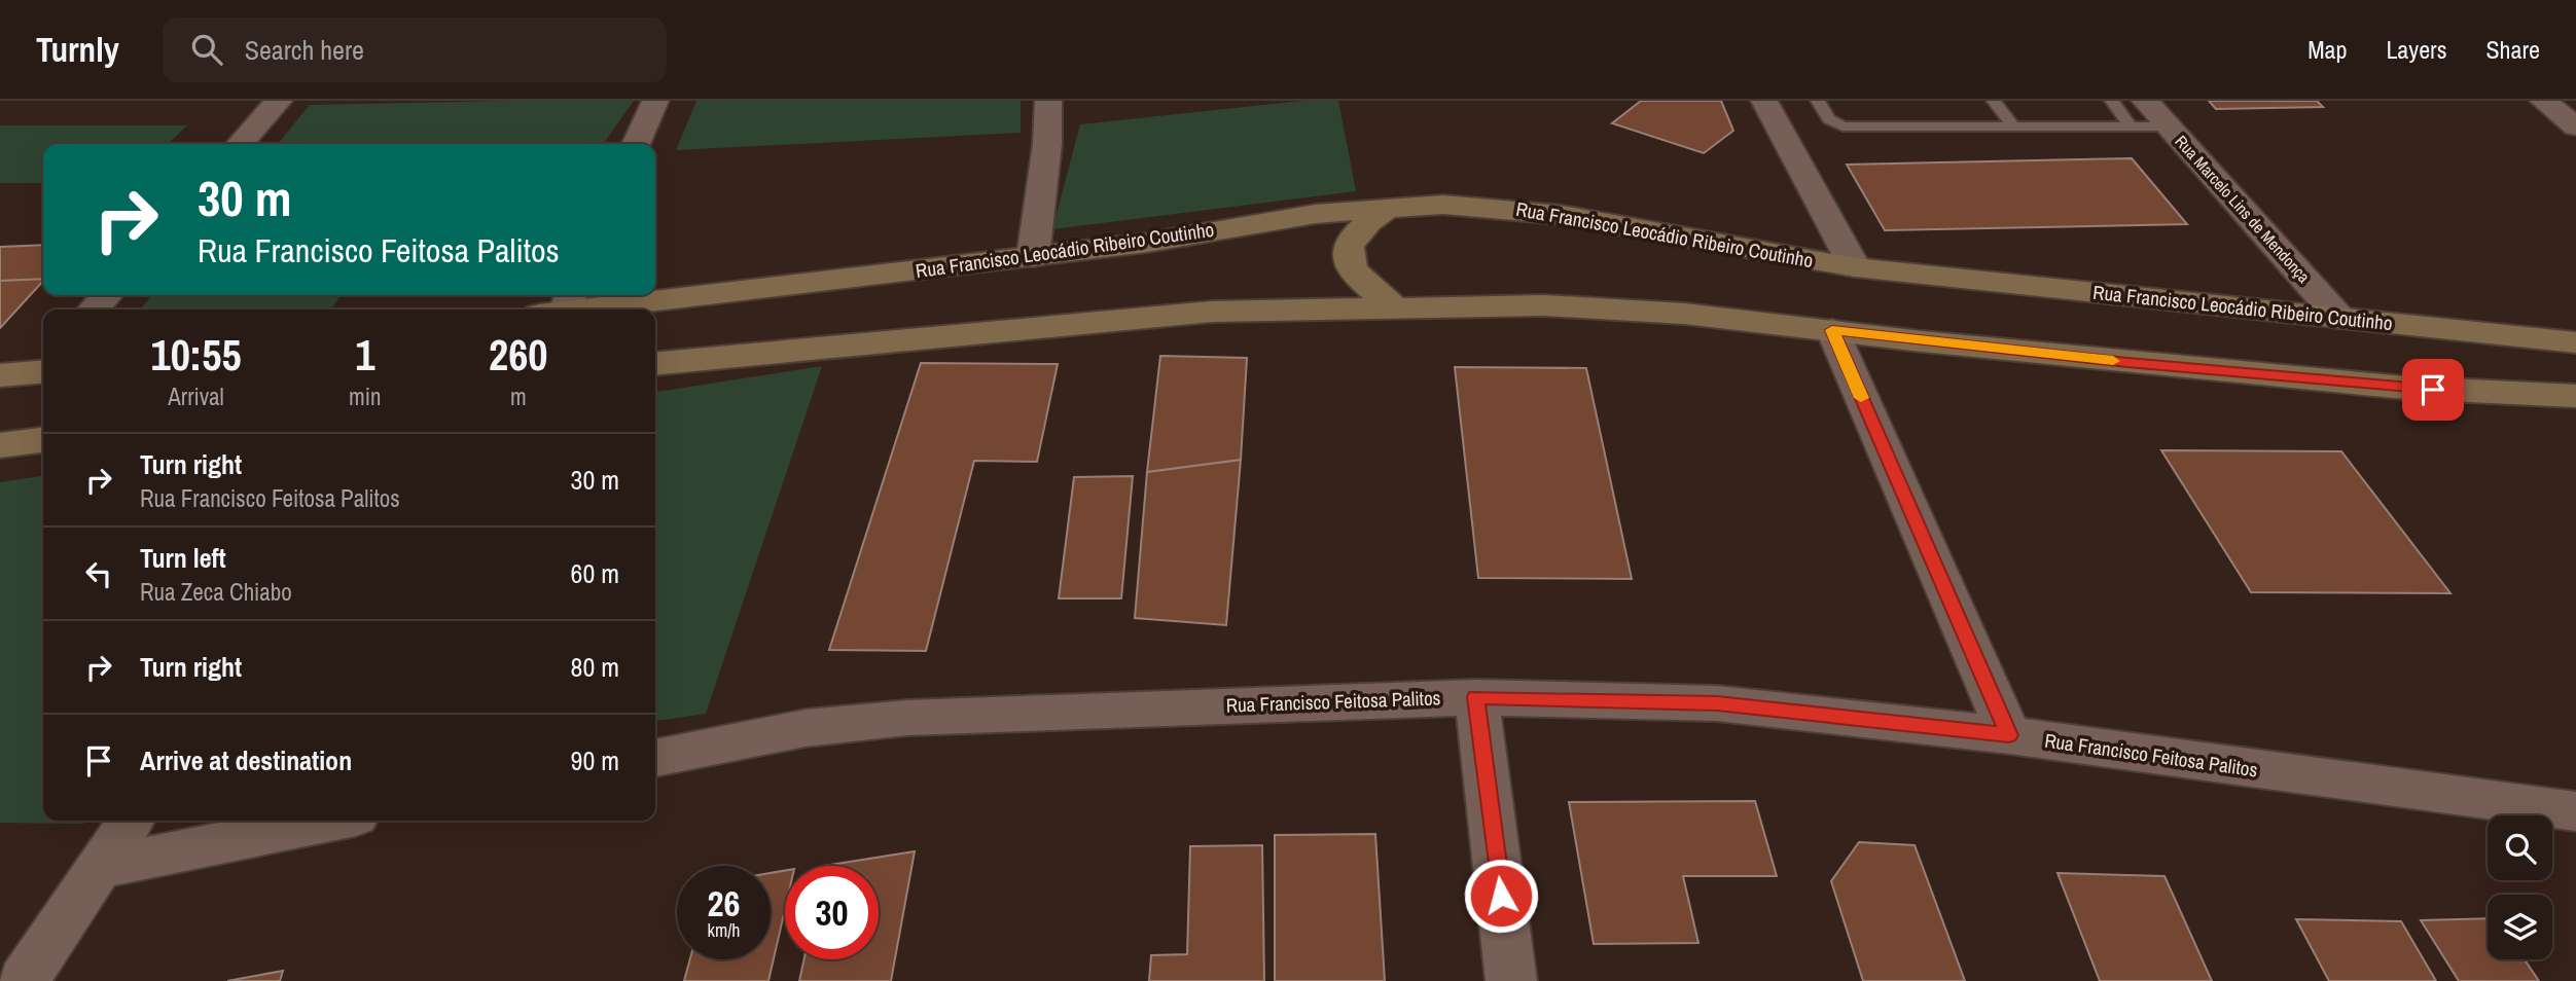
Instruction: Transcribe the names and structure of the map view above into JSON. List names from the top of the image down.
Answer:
{
  "streets": {
    "main road": ["Rua Francisco Leocádio Ribeiro Coutinho"],
    "street": ["Rua Marcelo Lins de Mendonça", "Rua Francisco Feitosa Palitos"]
  },
  "crossings": [
    ["Rua Marcelo Lins de Mendonça", "Rua Francisco Leocádio Ribeiro Coutinho"]
  ],
  "page": {
    "header": "Turnly",
    "search": "Search here",
    "nav": ["Map", "Layers", "Share"],
    "turn": ["30 m", "Rua Francisco Feitosa Palitos"],
    "eta": [
      "10:55",
      "Arrival",
      "1",
      "min",
      "260",
      "m"
    ],
    "list": [
      {
        "name": "Turn right",
        "note": "Rua Francisco Feitosa Palitos",
        "value": "30 m"
      },
      {
        "name": "Turn left",
        "note": "Rua Zeca Chiabo",
        "value": "60 m"
      },
      {
        "name": "Turn right",
        "value": "80 m"
      },
      {
        "name": "Arrive at destination",
        "value": "90 m"
      }
    ],
    "speed": "26 km/h",
    "limit": "30"
  }
}
